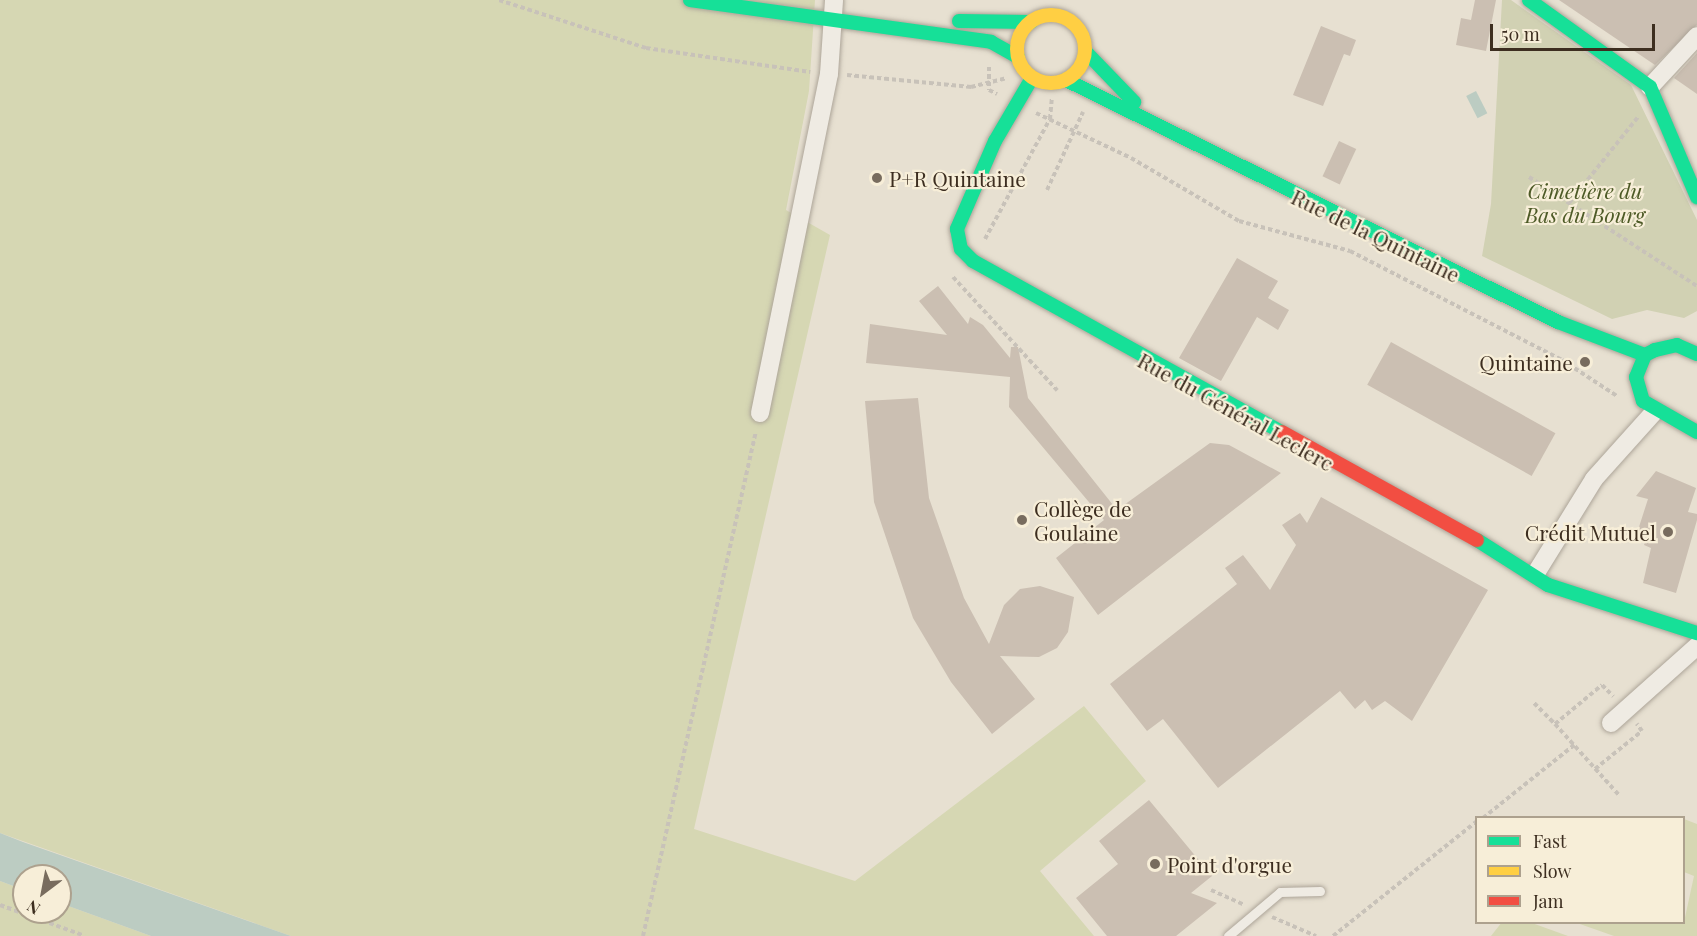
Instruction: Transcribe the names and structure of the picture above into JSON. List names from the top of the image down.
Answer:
{
  "streets": {
    "street": ["Rue de la Quintaine", "Rue du Général Leclerc"]
  },
  "parks": ["Cimetière du Bas du Bourg"],
  "places": [
    "P+R Quintaine",
    "Quintaine",
    "Collège de Goulaine",
    "Crédit Mutuel",
    "Point d'orgue"
  ],
  "legend": ["Fast", "Slow", "Jam"],
  "scale_bar": "50 m",
  "north": "bottom left"
}
